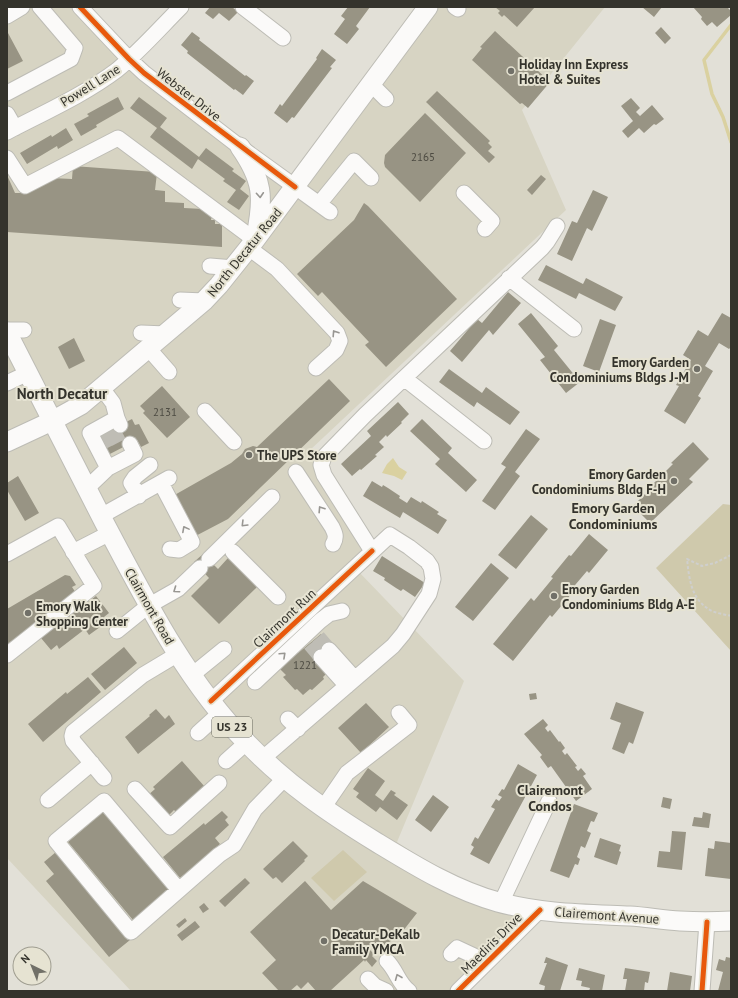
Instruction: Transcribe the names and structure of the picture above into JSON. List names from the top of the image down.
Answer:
{
  "streets": {
    "main road": [
      "North Decatur Road",
      "Clairmont Road",
      "US 23",
      "Clairemont Avenue"
    ],
    "street": [
      "Powell Lane",
      "Webster Drive",
      "Clairmont Run",
      "Maediris Drive"
    ]
  },
  "crossings": [
    ["Powell Lane", "Webster Drive"],
    ["Webster Drive", "North Decatur Road"],
    ["North Decatur Road", "Clairmont Road"],
    ["Clairmont Road", "Clairmont Run"],
    ["Clairmont Road", "Clairemont Avenue"],
    ["Clairemont Avenue", "Maediris Drive"]
  ],
  "districts": ["North Decatur", "Emory Garden Condominiums", "Clairemont Condos"],
  "places": [
    "Holiday Inn Express Hotel & Suites",
    "Emory Garden Condominiums Bldgs J-M",
    "The UPS Store",
    "Emory Garden Condominiums Bldg F-H",
    "Emory Garden Condominiums Bldg A-E",
    "Emory Walk Shopping Center",
    "Decatur-DeKalb Family YMCA"
  ],
  "house_numbers": ["2165", "2131", "1221"],
  "north": "top left"
}
